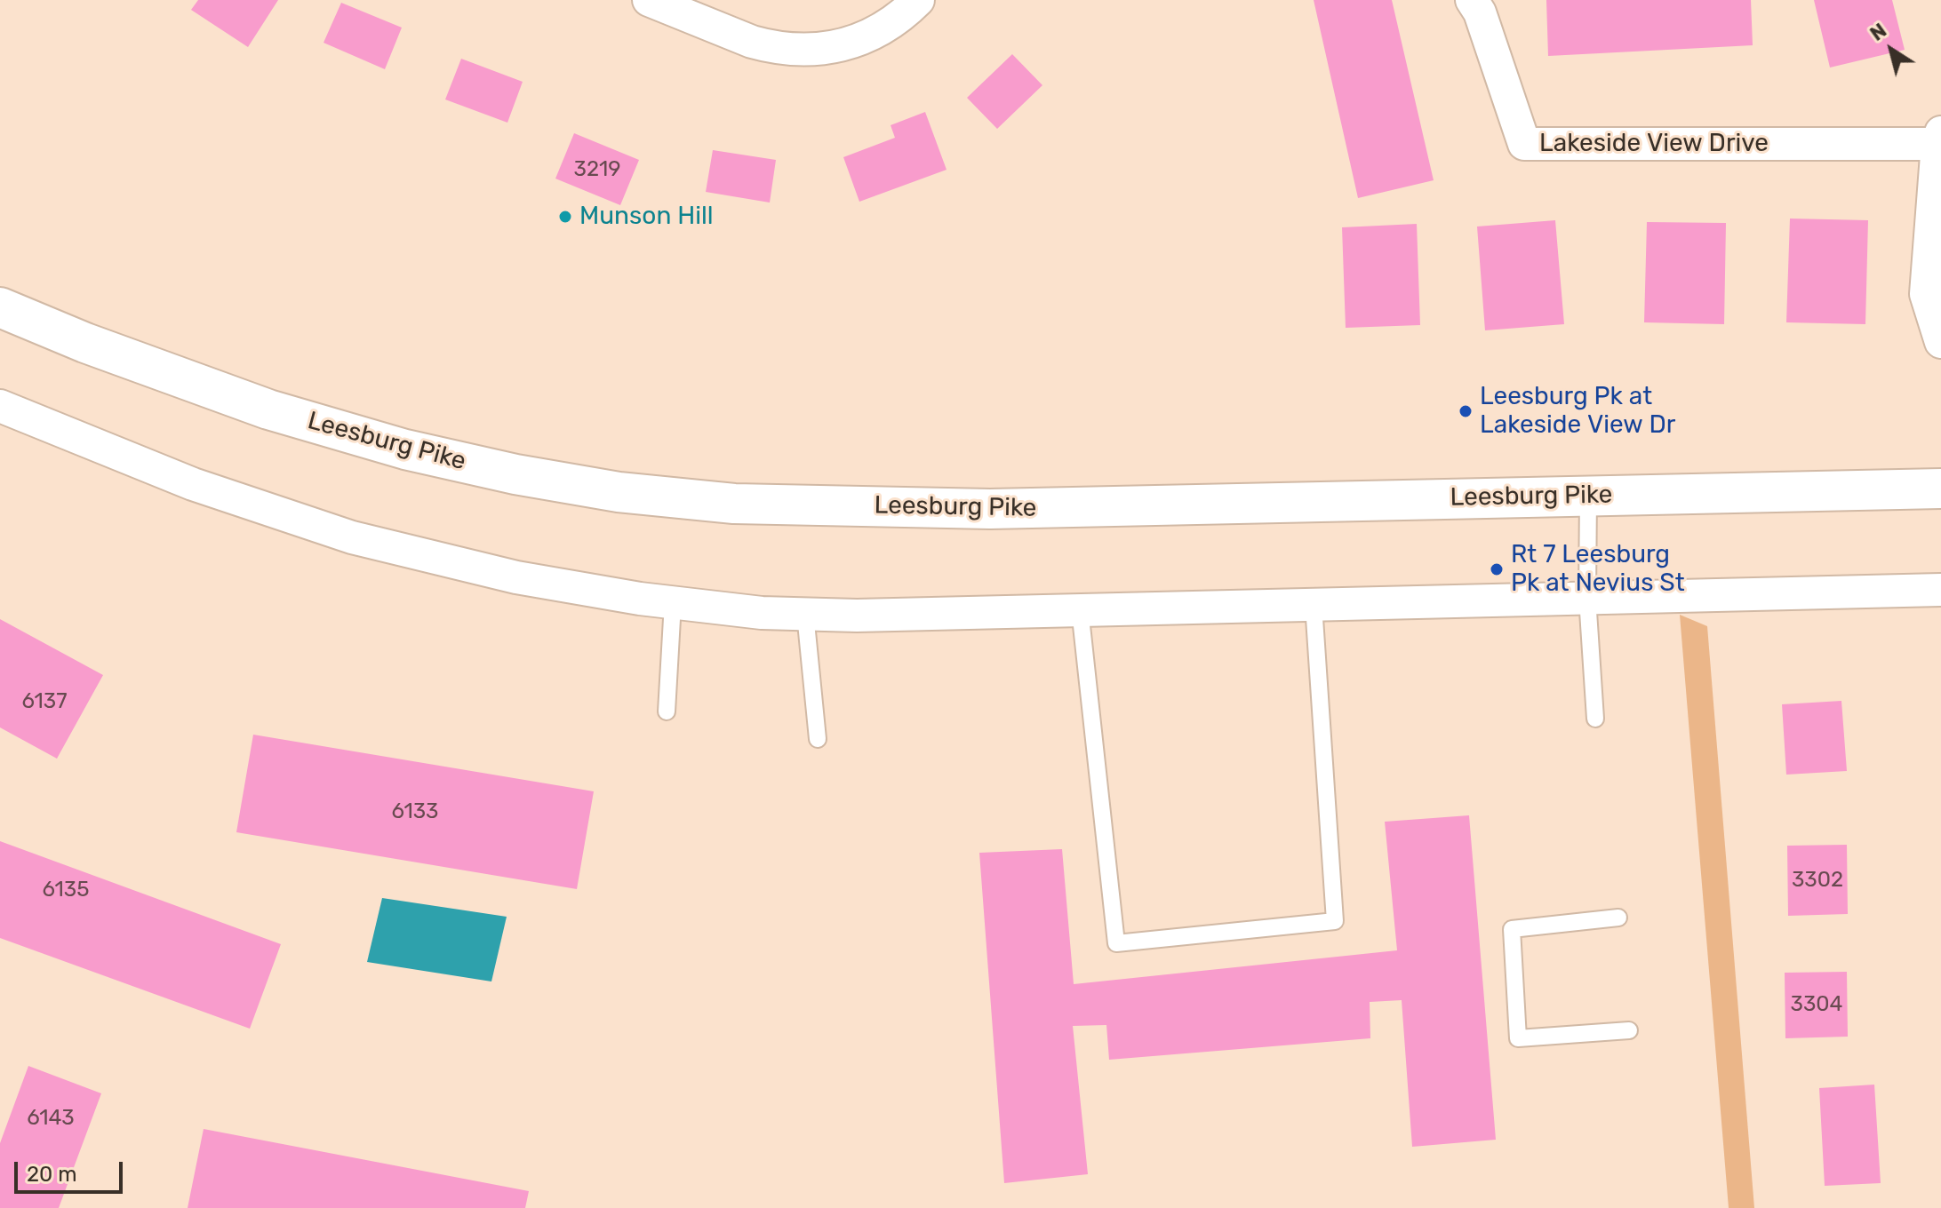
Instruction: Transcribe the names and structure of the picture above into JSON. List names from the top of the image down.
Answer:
{
  "streets": {
    "main road": ["Leesburg Pike"],
    "street": ["Lakeside View Drive"]
  },
  "places": ["Munson Hill", "Leesburg Pk at Lakeside View Dr", "Rt 7 Leesburg Pk at Nevius St"],
  "house_numbers": [
    "3219",
    "6137",
    "6133",
    "3302",
    "6135",
    "3304",
    "6143"
  ],
  "scale_bar": "20 m",
  "north": "top left"
}
